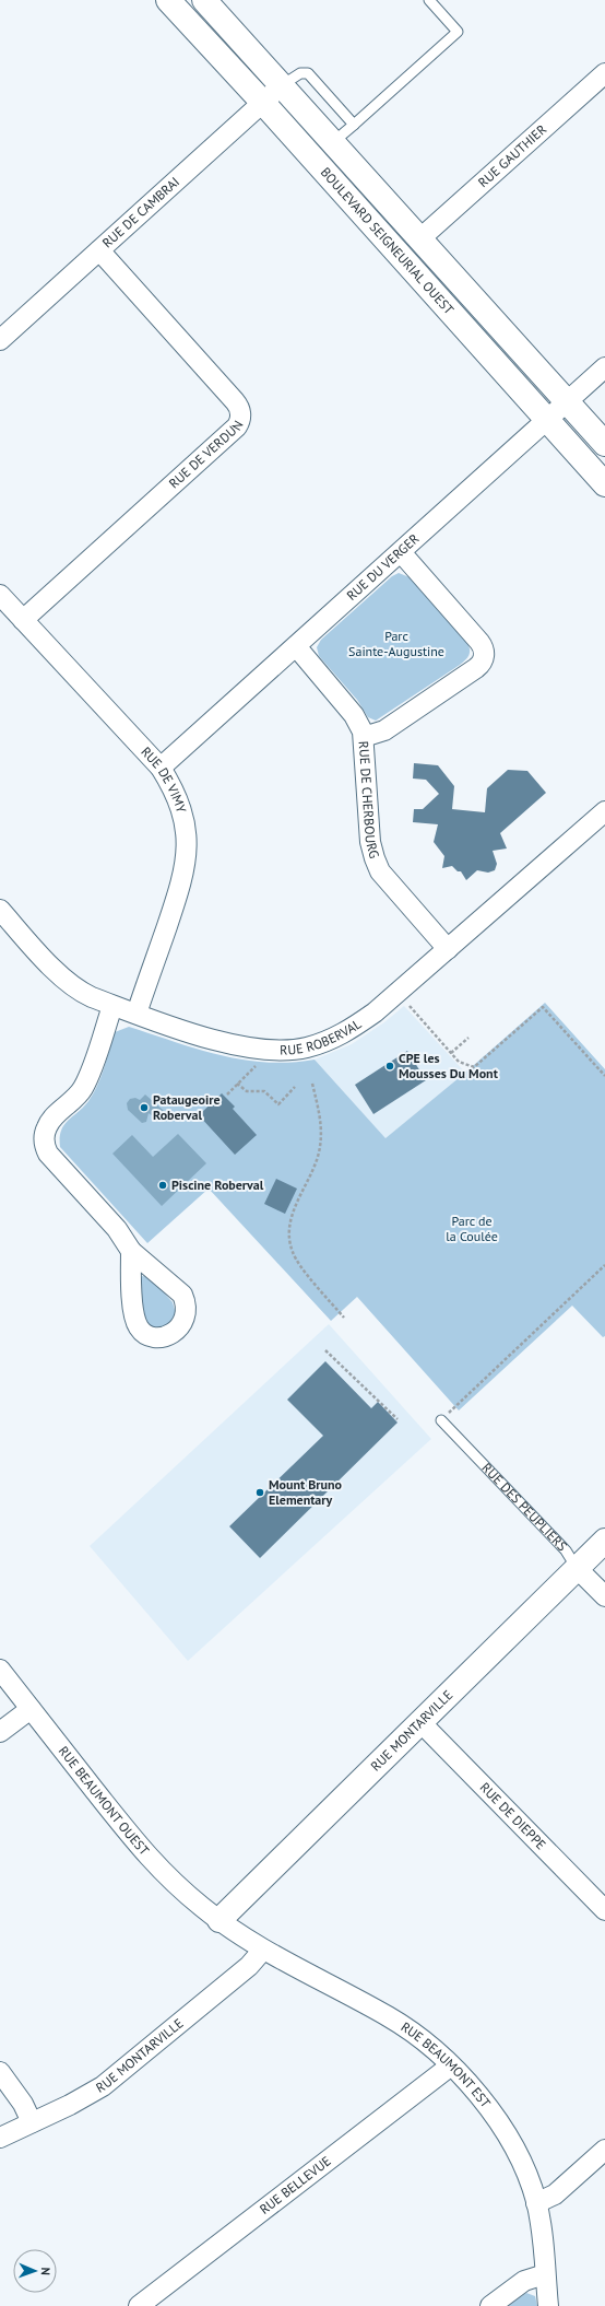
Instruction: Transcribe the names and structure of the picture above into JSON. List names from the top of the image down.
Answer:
{
  "streets": {
    "street": [
      "RUE GAUTHIER",
      "RUE DE CAMBRAI",
      "BOULEVARD SEIGNEURIAL OUEST",
      "RUE DE VERDUN",
      "RUE DU VERGER",
      "RUE DE VIMY",
      "RUE DE CHERBOURG",
      "RUE ROBERVAL",
      "RUE DES PEUPLIERS",
      "RUE MONTARVILLE",
      "RUE BEAUMONT OUEST",
      "RUE DE DIEPPE",
      "RUE BEAUMONT EST",
      "RUE BELLEVUE"
    ]
  },
  "crossings": [
    ["RUE GAUTHIER", "BOULEVARD SEIGNEURIAL OUEST"],
    ["RUE DE CAMBRAI", "BOULEVARD SEIGNEURIAL OUEST"],
    ["RUE DE CAMBRAI", "RUE DE VERDUN"],
    ["BOULEVARD SEIGNEURIAL OUEST", "RUE DU VERGER"],
    ["RUE DE VERDUN", "RUE DE VIMY"],
    ["RUE DU VERGER", "RUE DE VIMY"],
    ["RUE DU VERGER", "RUE DE CHERBOURG"],
    ["RUE DE VIMY", "RUE ROBERVAL"],
    ["RUE DE CHERBOURG", "RUE ROBERVAL"],
    ["RUE DES PEUPLIERS", "RUE MONTARVILLE"],
    ["RUE MONTARVILLE", "RUE BEAUMONT OUEST"],
    ["RUE MONTARVILLE", "RUE DE DIEPPE"],
    ["RUE MONTARVILLE", "RUE BEAUMONT EST"],
    ["RUE BEAUMONT OUEST", "RUE BEAUMONT EST"],
    ["RUE BEAUMONT EST", "RUE BELLEVUE"]
  ],
  "parks": ["Parc Sainte-Augustine", "Parc de la Coulée"],
  "places": [
    "CPE les Mousses Du Mont",
    "Pataugeoire Roberval",
    "Piscine Roberval",
    "Mount Bruno Elementary"
  ],
  "north": "right"
}
